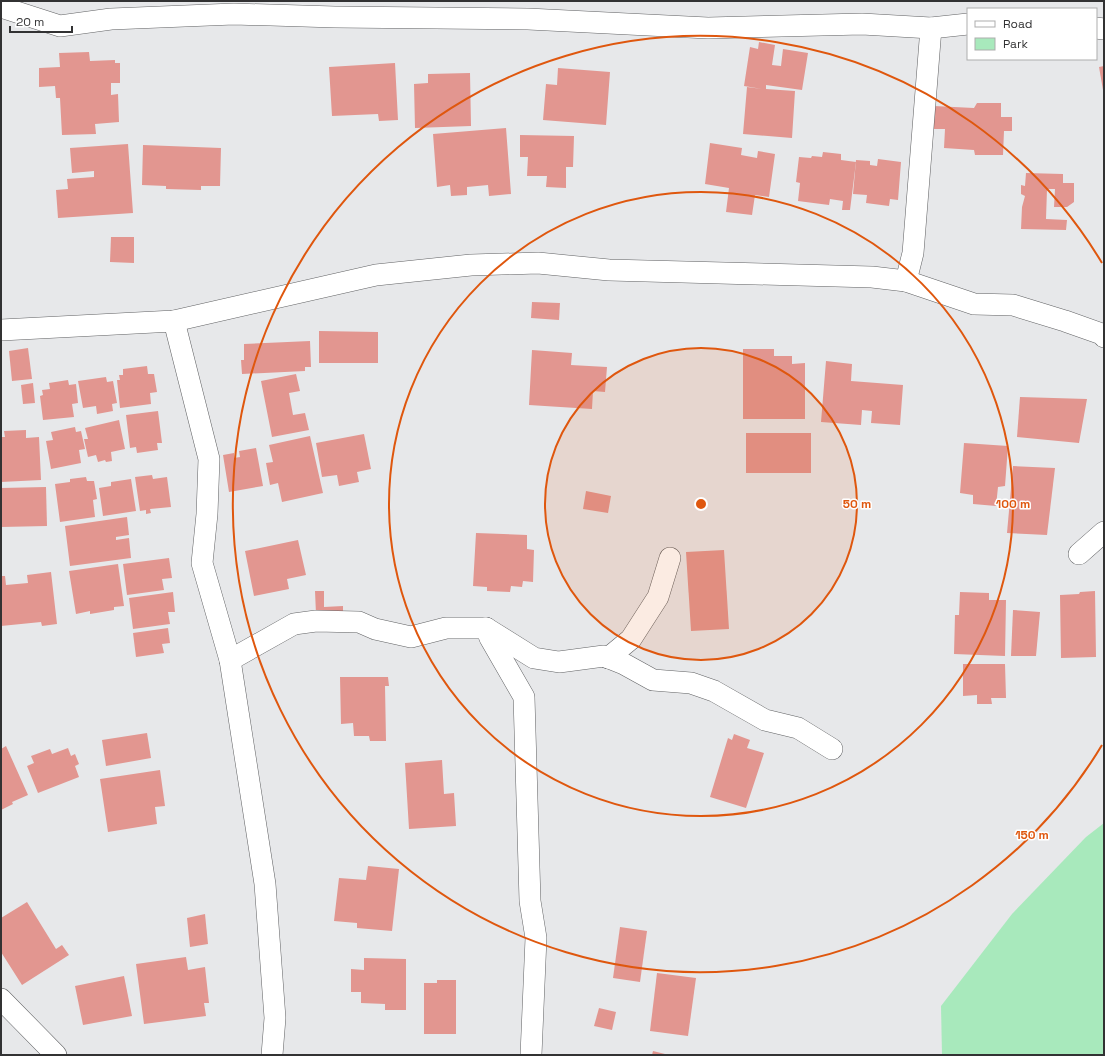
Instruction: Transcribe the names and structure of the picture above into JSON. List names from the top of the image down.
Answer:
{
  "legend": ["Road", "Park"],
  "scale_bar": "20 m",
  "rings": ["50 m", "100 m", "150 m"]
}
